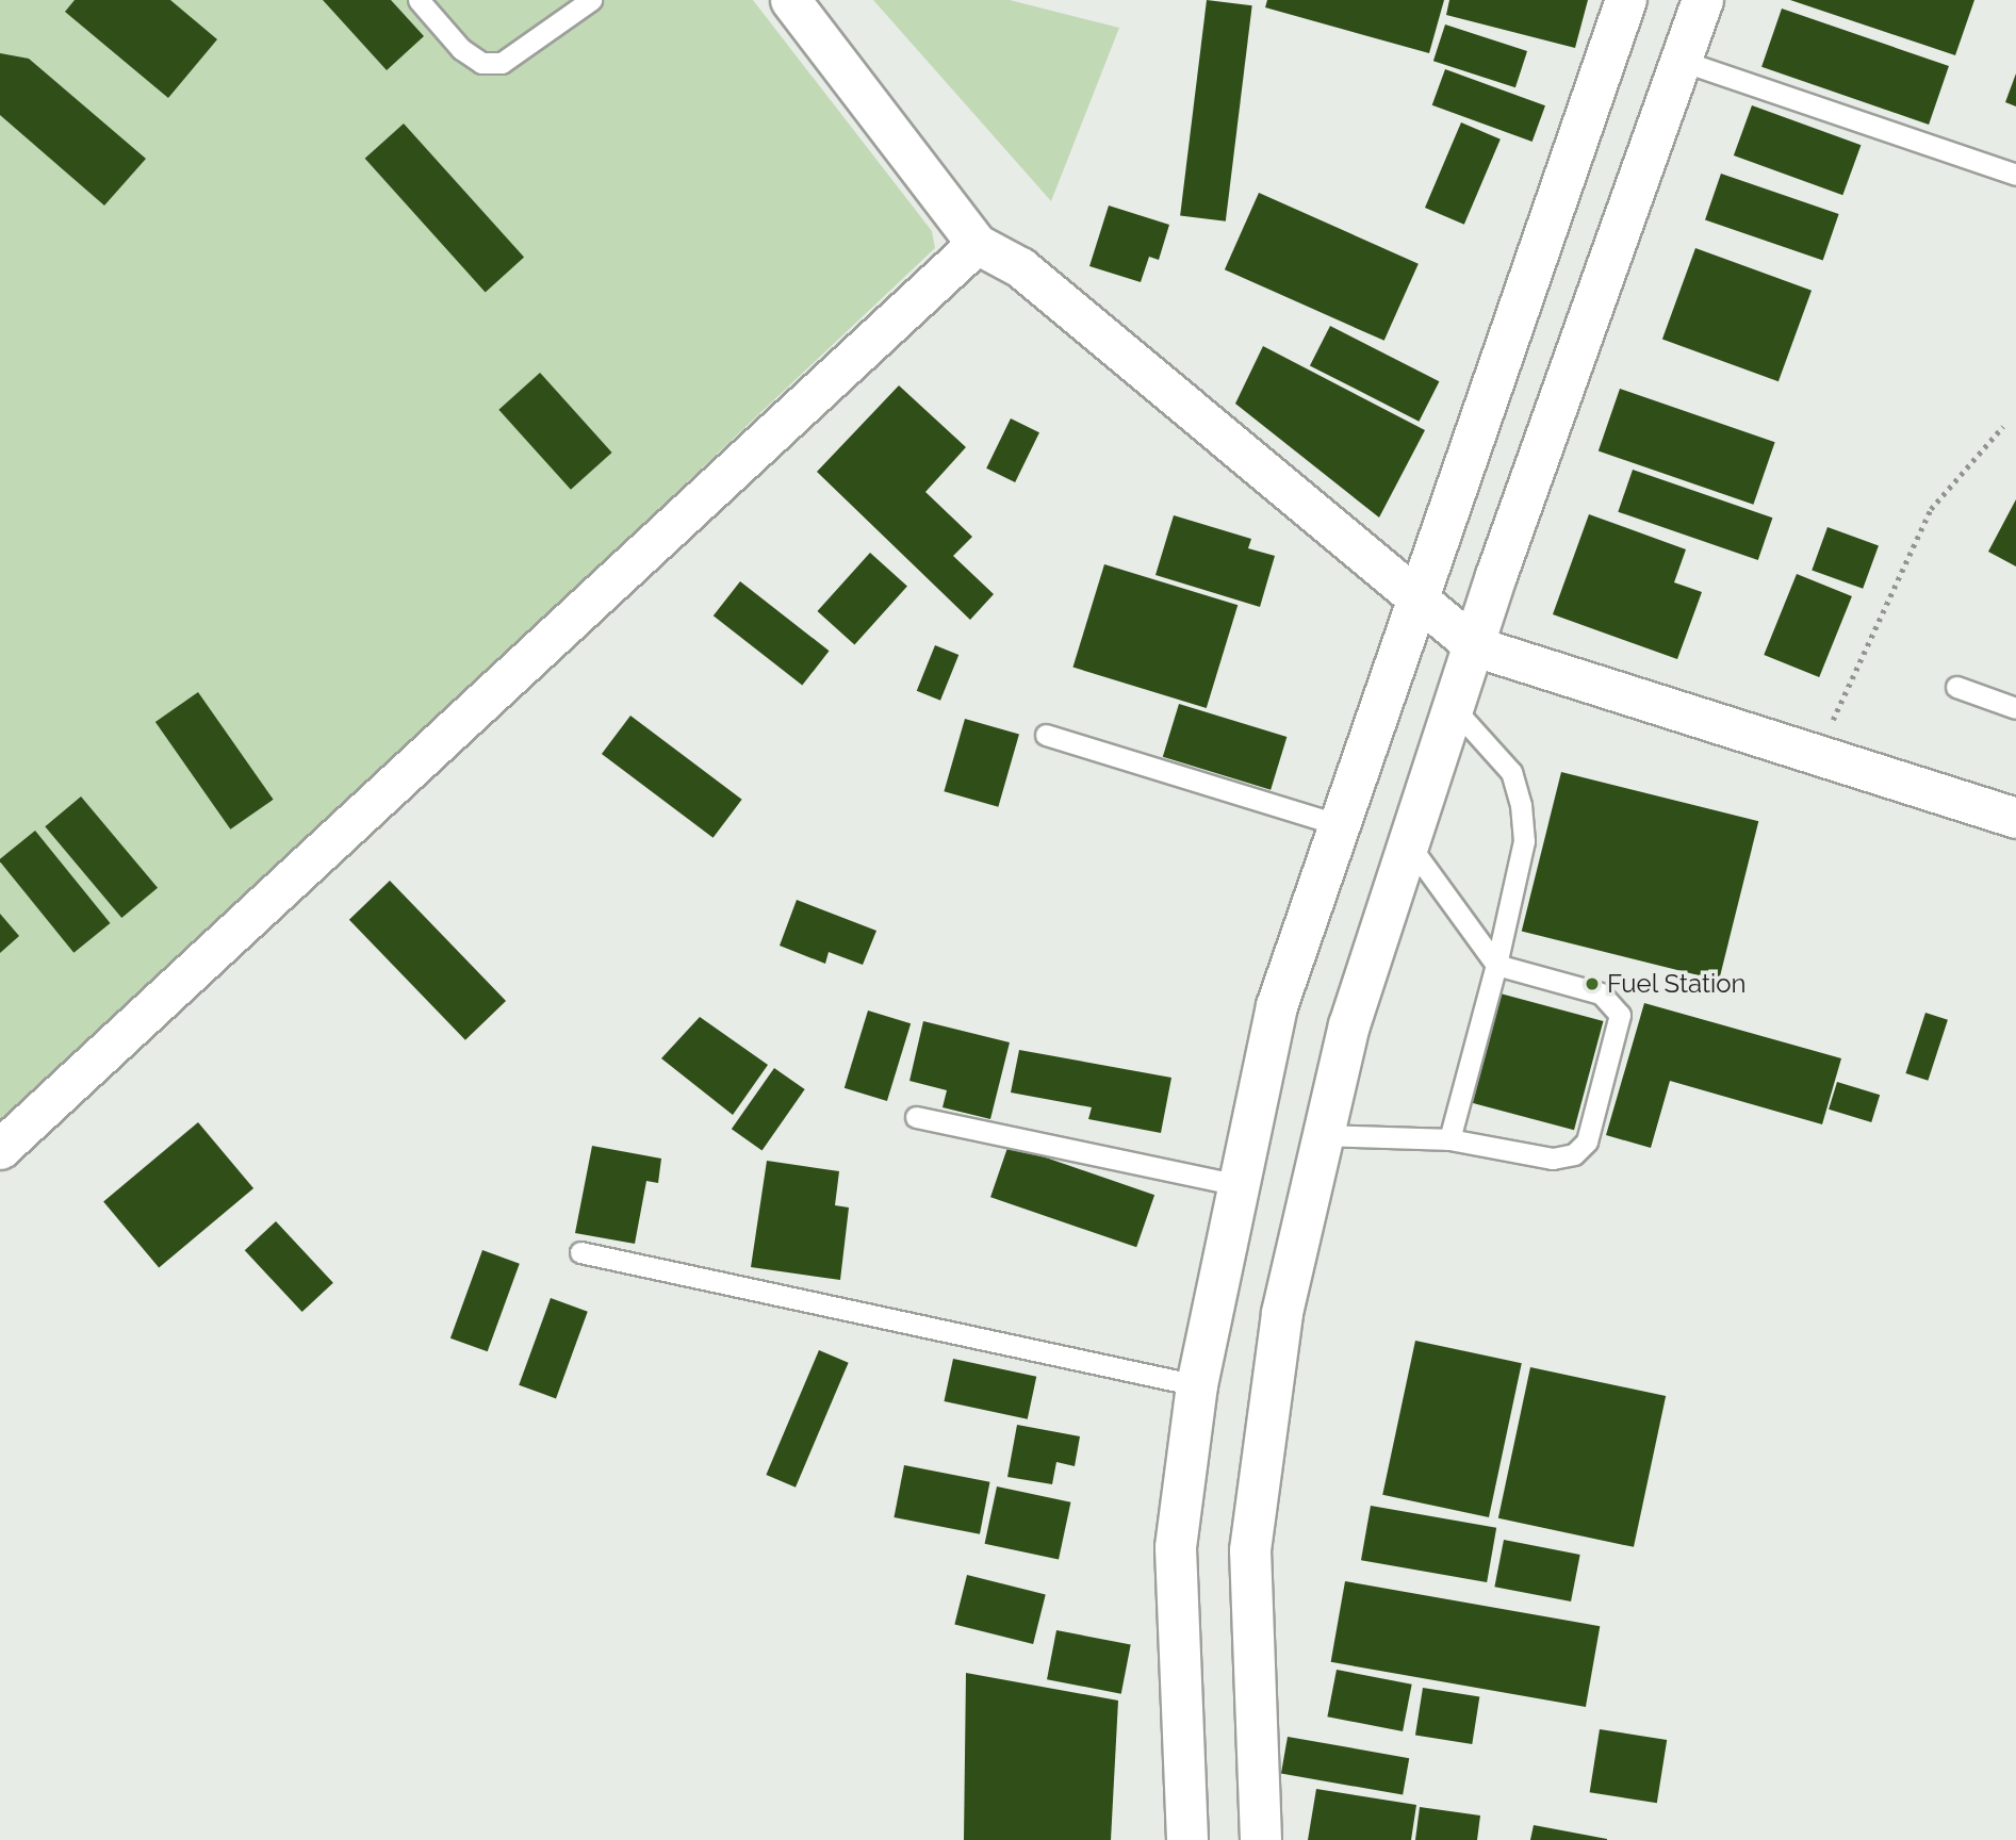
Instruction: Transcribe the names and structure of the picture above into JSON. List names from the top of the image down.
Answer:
{
  "places": ["Fuel Station"]
}
